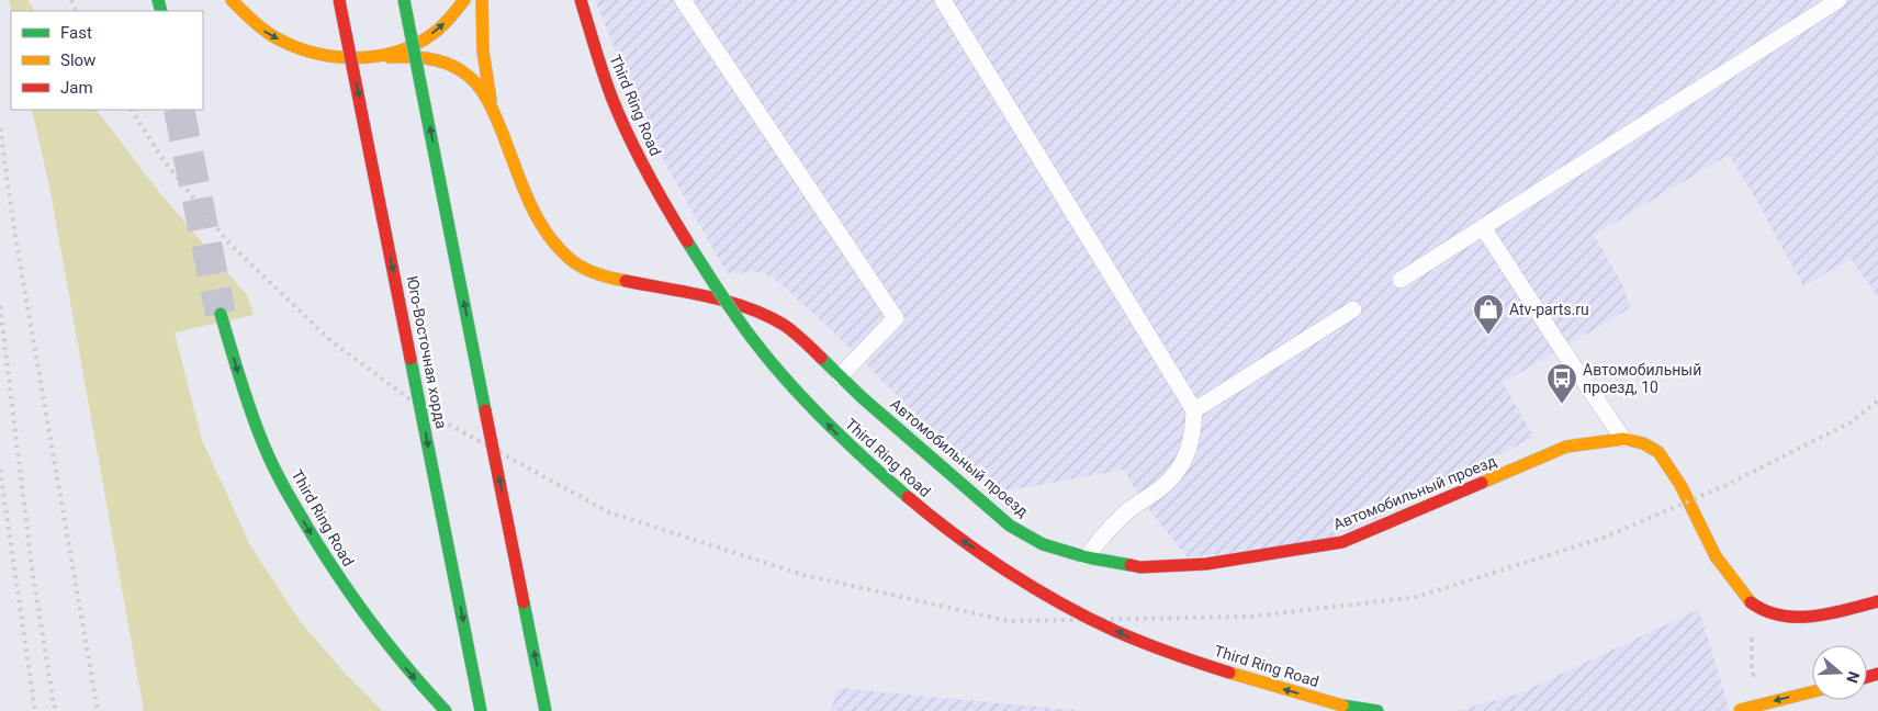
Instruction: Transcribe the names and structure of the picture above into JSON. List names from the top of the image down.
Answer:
{
  "streets": {
    "main road": ["Third Ring Road", "Юго-Восточная хорда", "Автомобильный проезд"]
  },
  "places": {
    "shop": ["Atv-parts.ru"],
    "bus stop": ["Автомобильный проезд, 10"]
  },
  "legend": ["Fast", "Slow", "Jam"],
  "north": "right"
}
